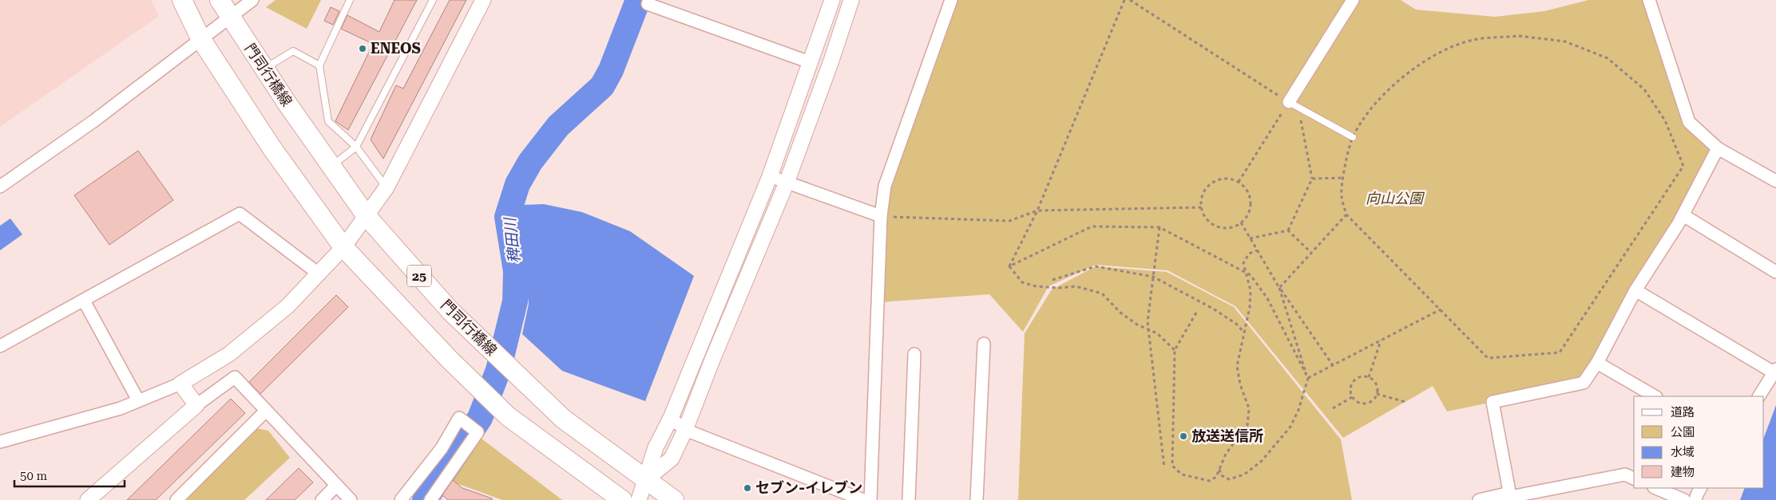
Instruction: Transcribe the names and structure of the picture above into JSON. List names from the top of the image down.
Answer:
{
  "streets": {
    "main road": ["門司行橋線", "25"]
  },
  "water": ["稗田川"],
  "parks": ["向山公園"],
  "places": ["ENEOS", "放送送信所", "セブン-イレブン"],
  "legend": [
    "道路",
    "公園",
    "水域",
    "建物"
  ],
  "scale_bar": "50 m"
}
